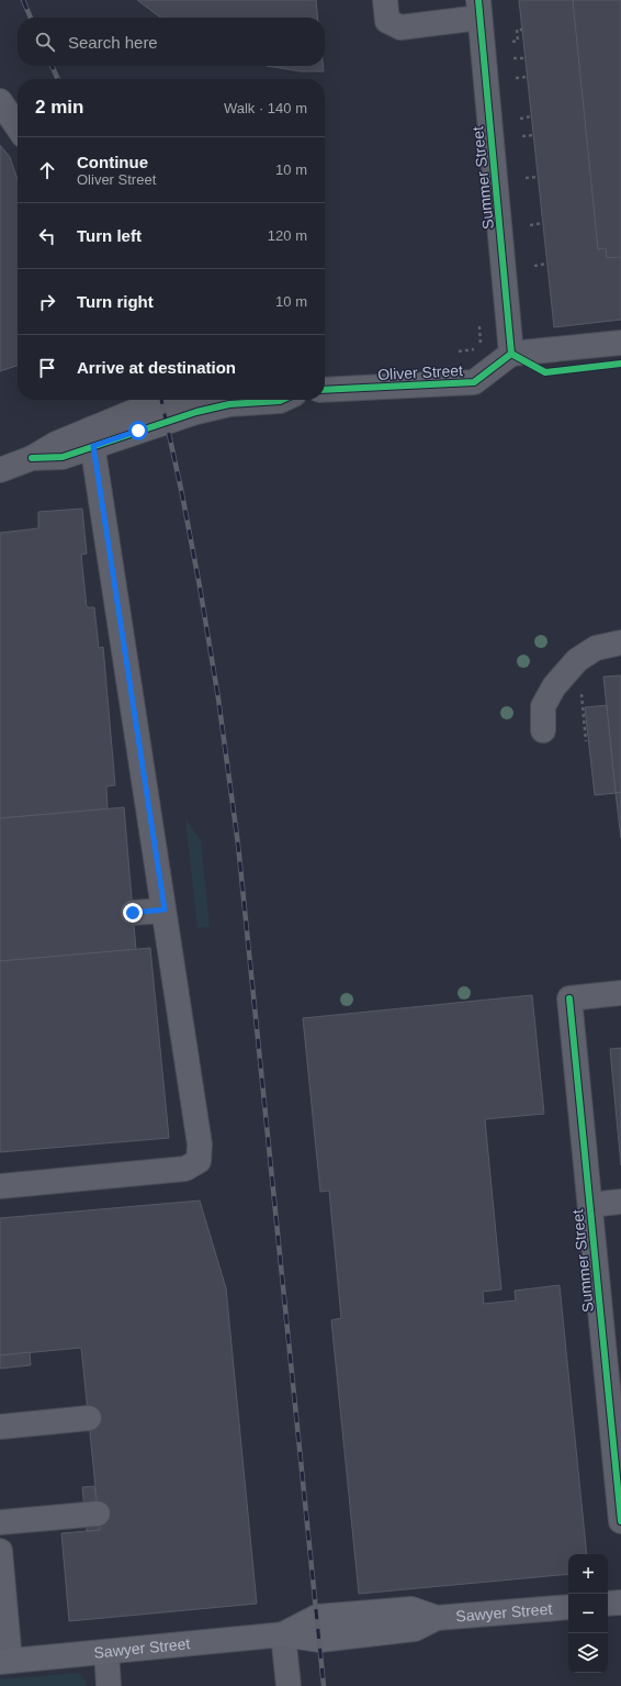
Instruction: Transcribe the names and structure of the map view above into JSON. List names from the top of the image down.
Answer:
{
  "streets": {
    "main road": ["Sawyer Street"],
    "street": ["Summer Street", "Oliver Street"]
  },
  "crossings": [
    ["Summer Street", "Oliver Street"]
  ],
  "page": {
    "search": "Search here",
    "heading": ["2 min", "Walk · 140 m"],
    "list": [
      ["Continue", "Oliver Street", "10 m"],
      ["Turn left", "120 m"],
      ["Turn right", "10 m"],
      "Arrive at destination"
    ],
    "map_buttons": ["+", "−"]
  }
}
